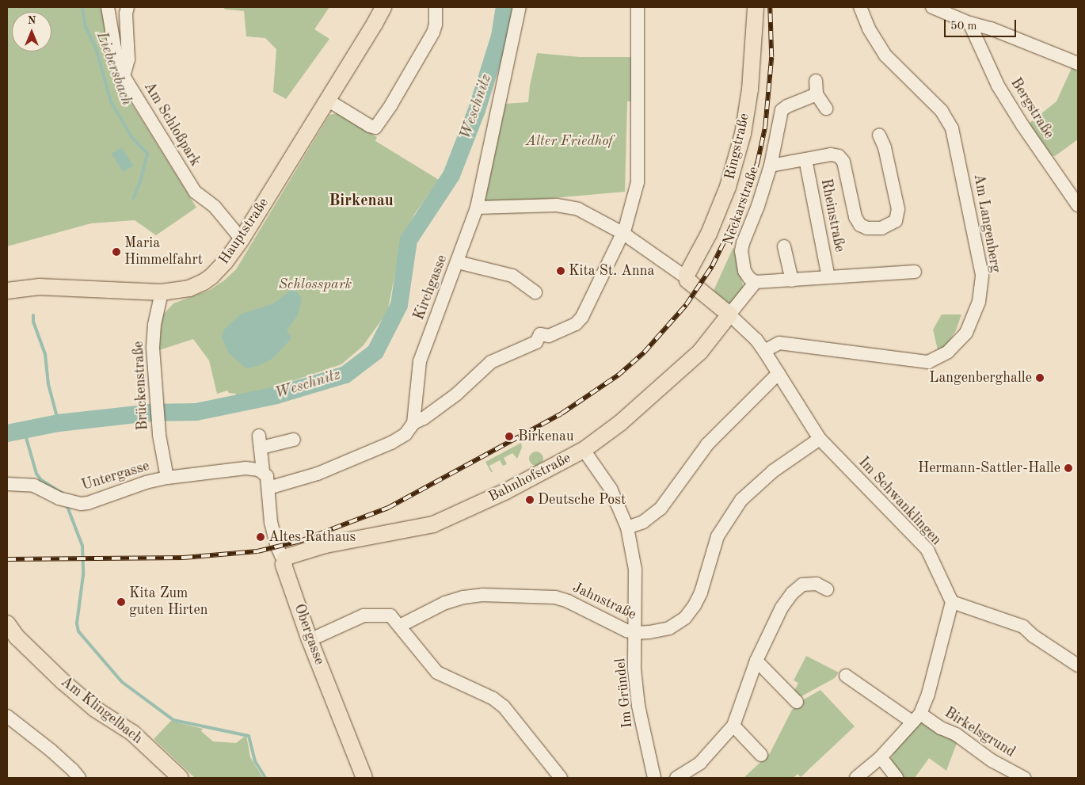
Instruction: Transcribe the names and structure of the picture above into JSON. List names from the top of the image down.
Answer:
{
  "streets": {
    "main road": [
      "Ringstraße",
      "Hauptstraße",
      "Bahnhofstraße",
      "Obergasse",
      "Am Klingelbach"
    ],
    "street": [
      "Bergstraße",
      "Am Schloßpark",
      "Neckarstraße",
      "Rheinstraße",
      "Am Langenberg",
      "Kirchgasse",
      "Brückenstraße",
      "Untergasse",
      "Im Schwanklingen",
      "Jahnstraße",
      "Im Gründel",
      "Birkelsgrund"
    ]
  },
  "crossings": [
    ["Am Schloßpark", "Hauptstraße"],
    ["Neckarstraße", "Rheinstraße"],
    ["Am Langenberg", "Im Schwanklingen"],
    ["Hauptstraße", "Brückenstraße"],
    ["Brückenstraße", "Untergasse"],
    ["Untergasse", "Obergasse"],
    ["Bahnhofstraße", "Im Schwanklingen"],
    ["Bahnhofstraße", "Obergasse"],
    ["Bahnhofstraße", "Im Gründel"],
    ["Im Schwanklingen", "Jahnstraße"],
    ["Jahnstraße", "Im Gründel"]
  ],
  "districts": ["Birkenau"],
  "water": ["Liebersbach", "Weschnitz"],
  "parks": ["Alter Friedhof", "Schlosspark"],
  "places": [
    "Maria Himmelfahrt",
    "Kita St. Anna",
    "Langenberghalle",
    "Birkenau",
    "Hermann-Sattler-Halle",
    "Deutsche Post",
    "Altes Rathaus",
    "Kita Zum guten Hirten"
  ],
  "scale_bar": "50 m",
  "north": "top"
}
